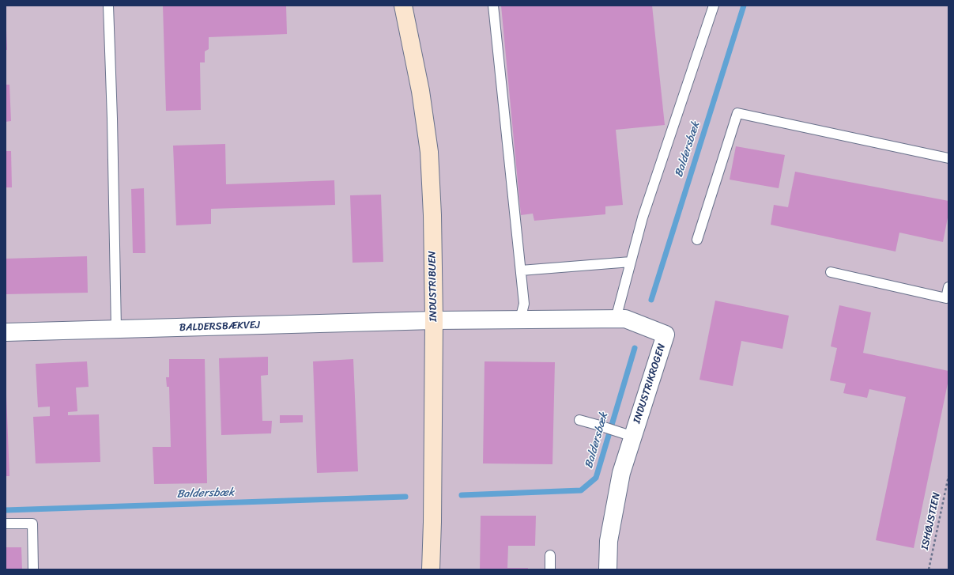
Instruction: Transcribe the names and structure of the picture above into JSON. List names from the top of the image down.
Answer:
{
  "streets": {
    "street": ["INDUSTRIBUEN", "BALDERSBÆKVEJ", "INDUSTRIKROGEN"],
    "path": ["ISHØJSTIEN"]
  },
  "crossings": [
    ["INDUSTRIBUEN", "BALDERSBÆKVEJ"],
    ["INDUSTRIBUEN", "INDUSTRIKROGEN"],
    ["BALDERSBÆKVEJ", "INDUSTRIKROGEN"]
  ],
  "water": ["Baldersbæk"]
}
